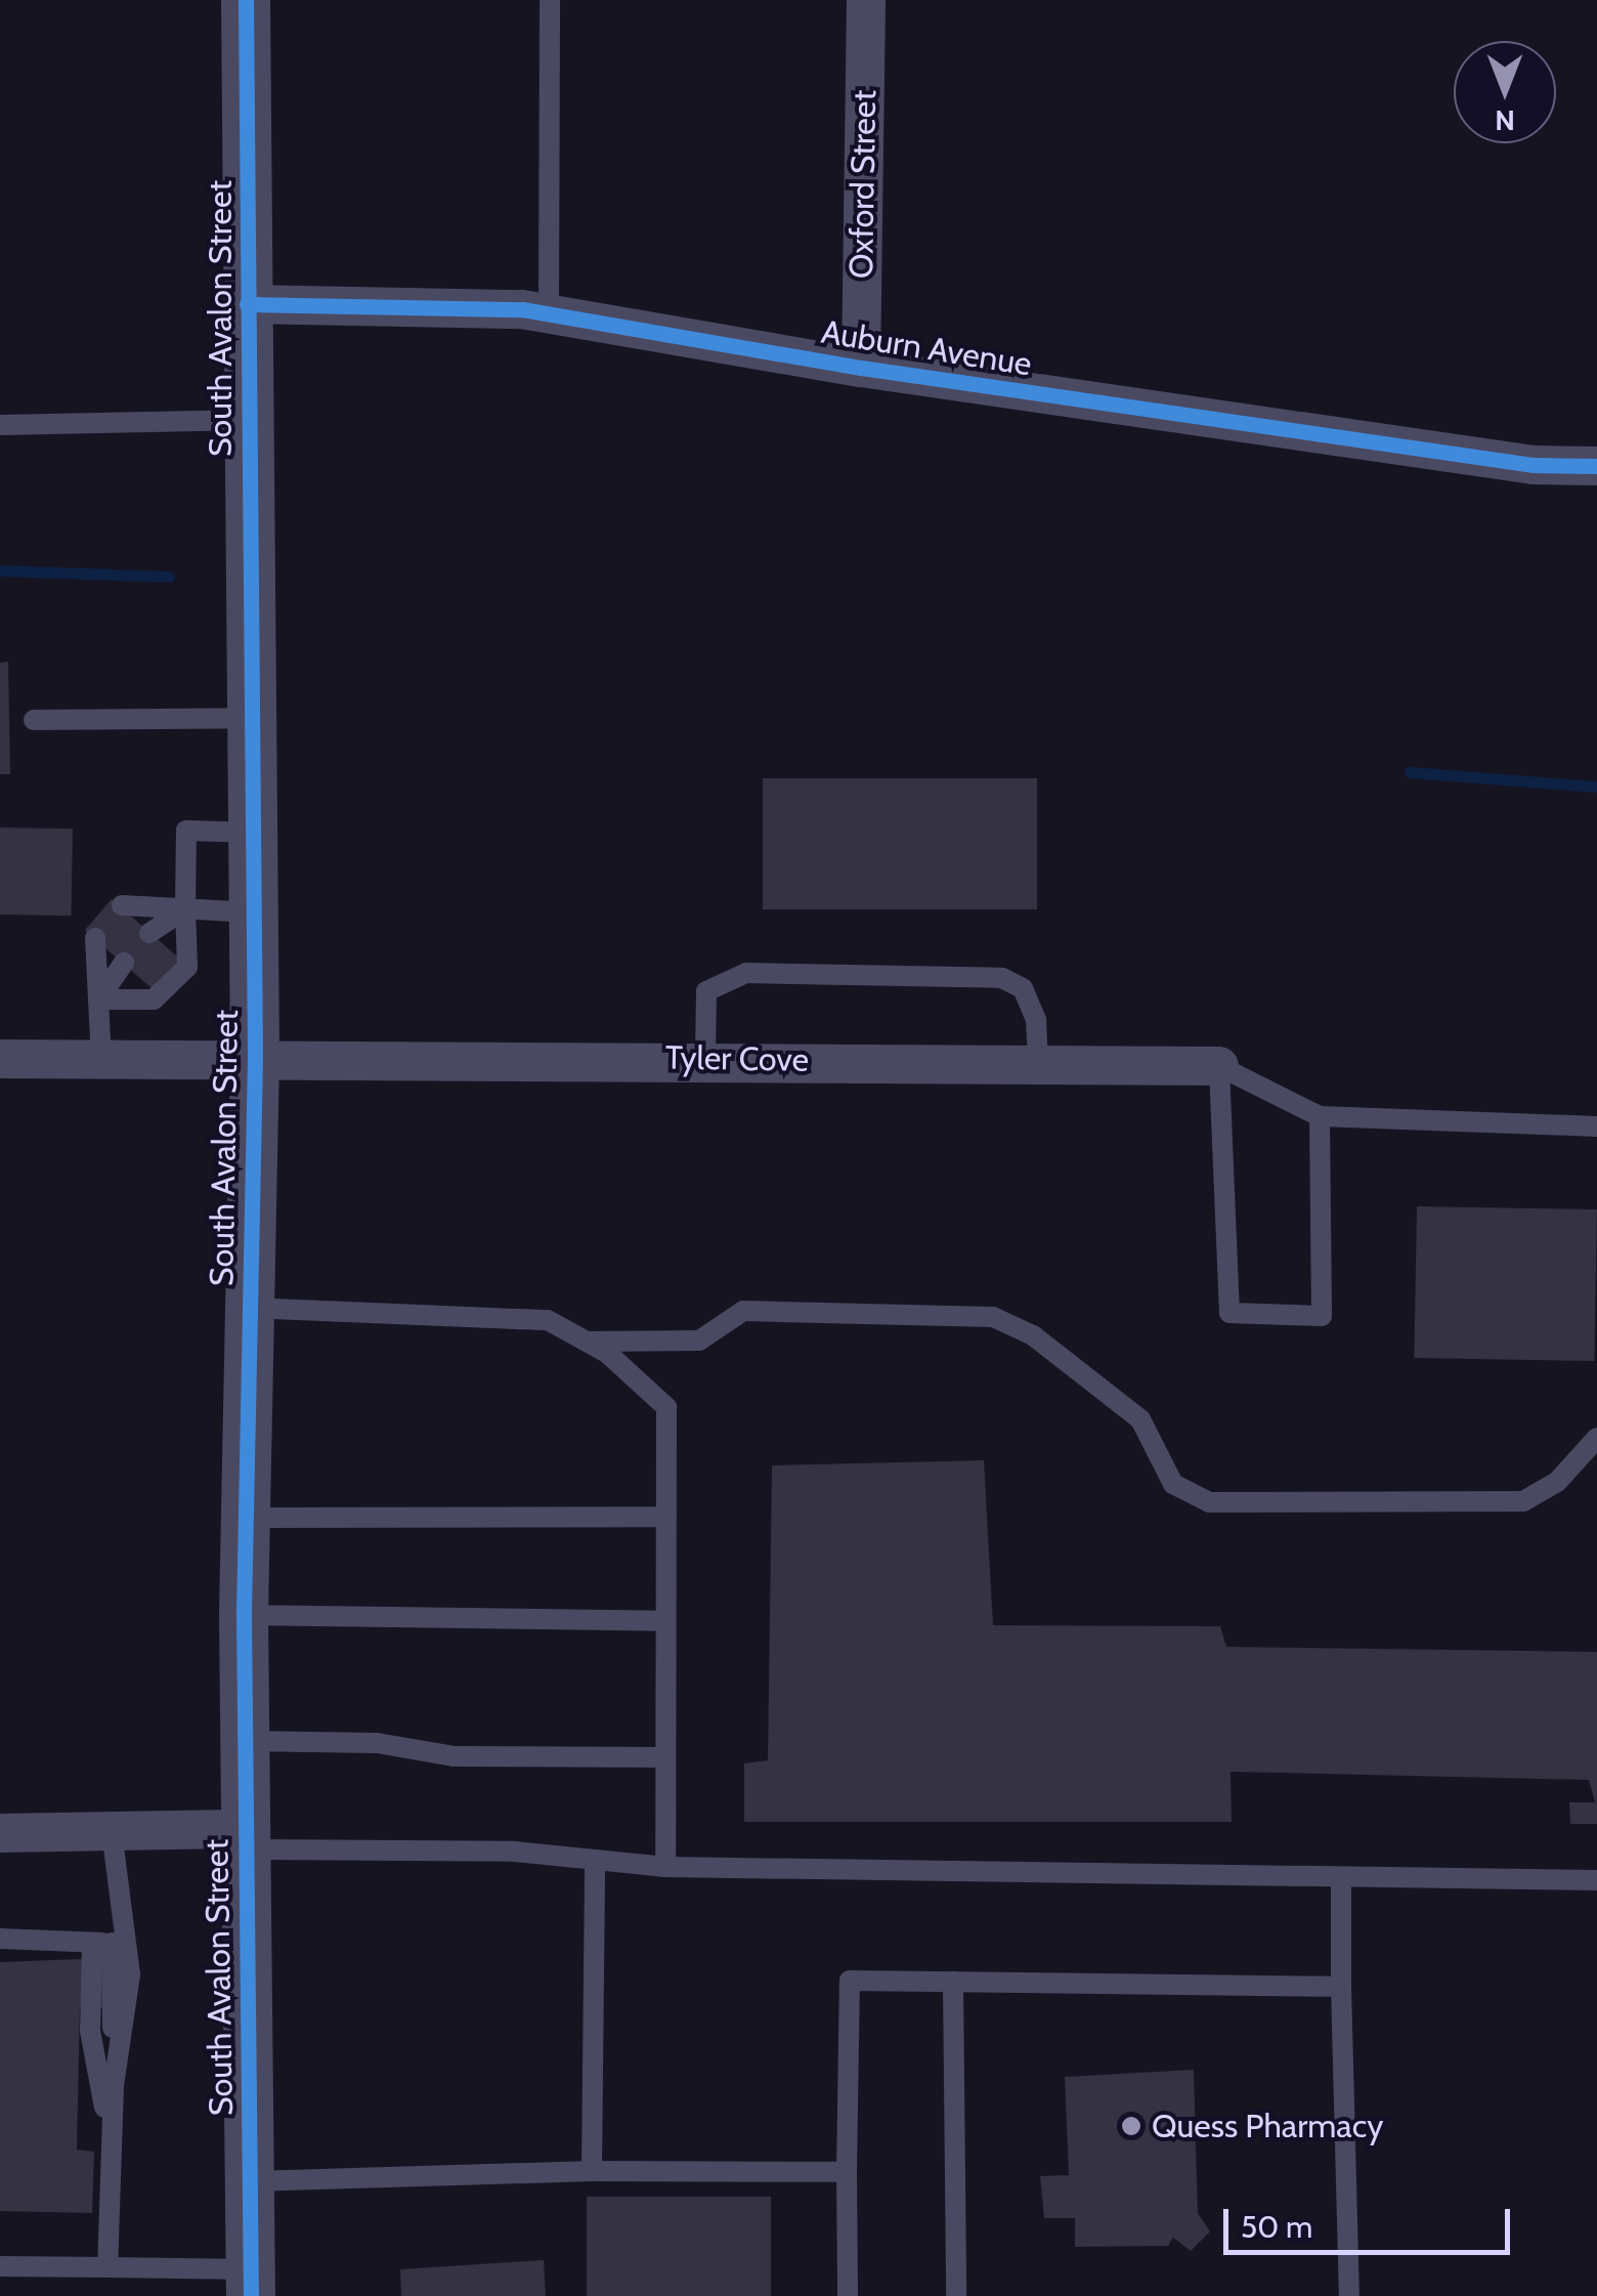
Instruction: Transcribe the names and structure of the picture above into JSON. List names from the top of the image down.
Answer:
{
  "streets": {
    "street": [
      "Oxford Street",
      "South Avalon Street",
      "Auburn Avenue",
      "Tyler Cove"
    ]
  },
  "crossings": [
    ["Oxford Street", "Auburn Avenue"],
    ["South Avalon Street", "Auburn Avenue"],
    ["South Avalon Street", "Tyler Cove"]
  ],
  "places": ["Quess Pharmacy"],
  "scale_bar": "50 m",
  "north": "bottom"
}
